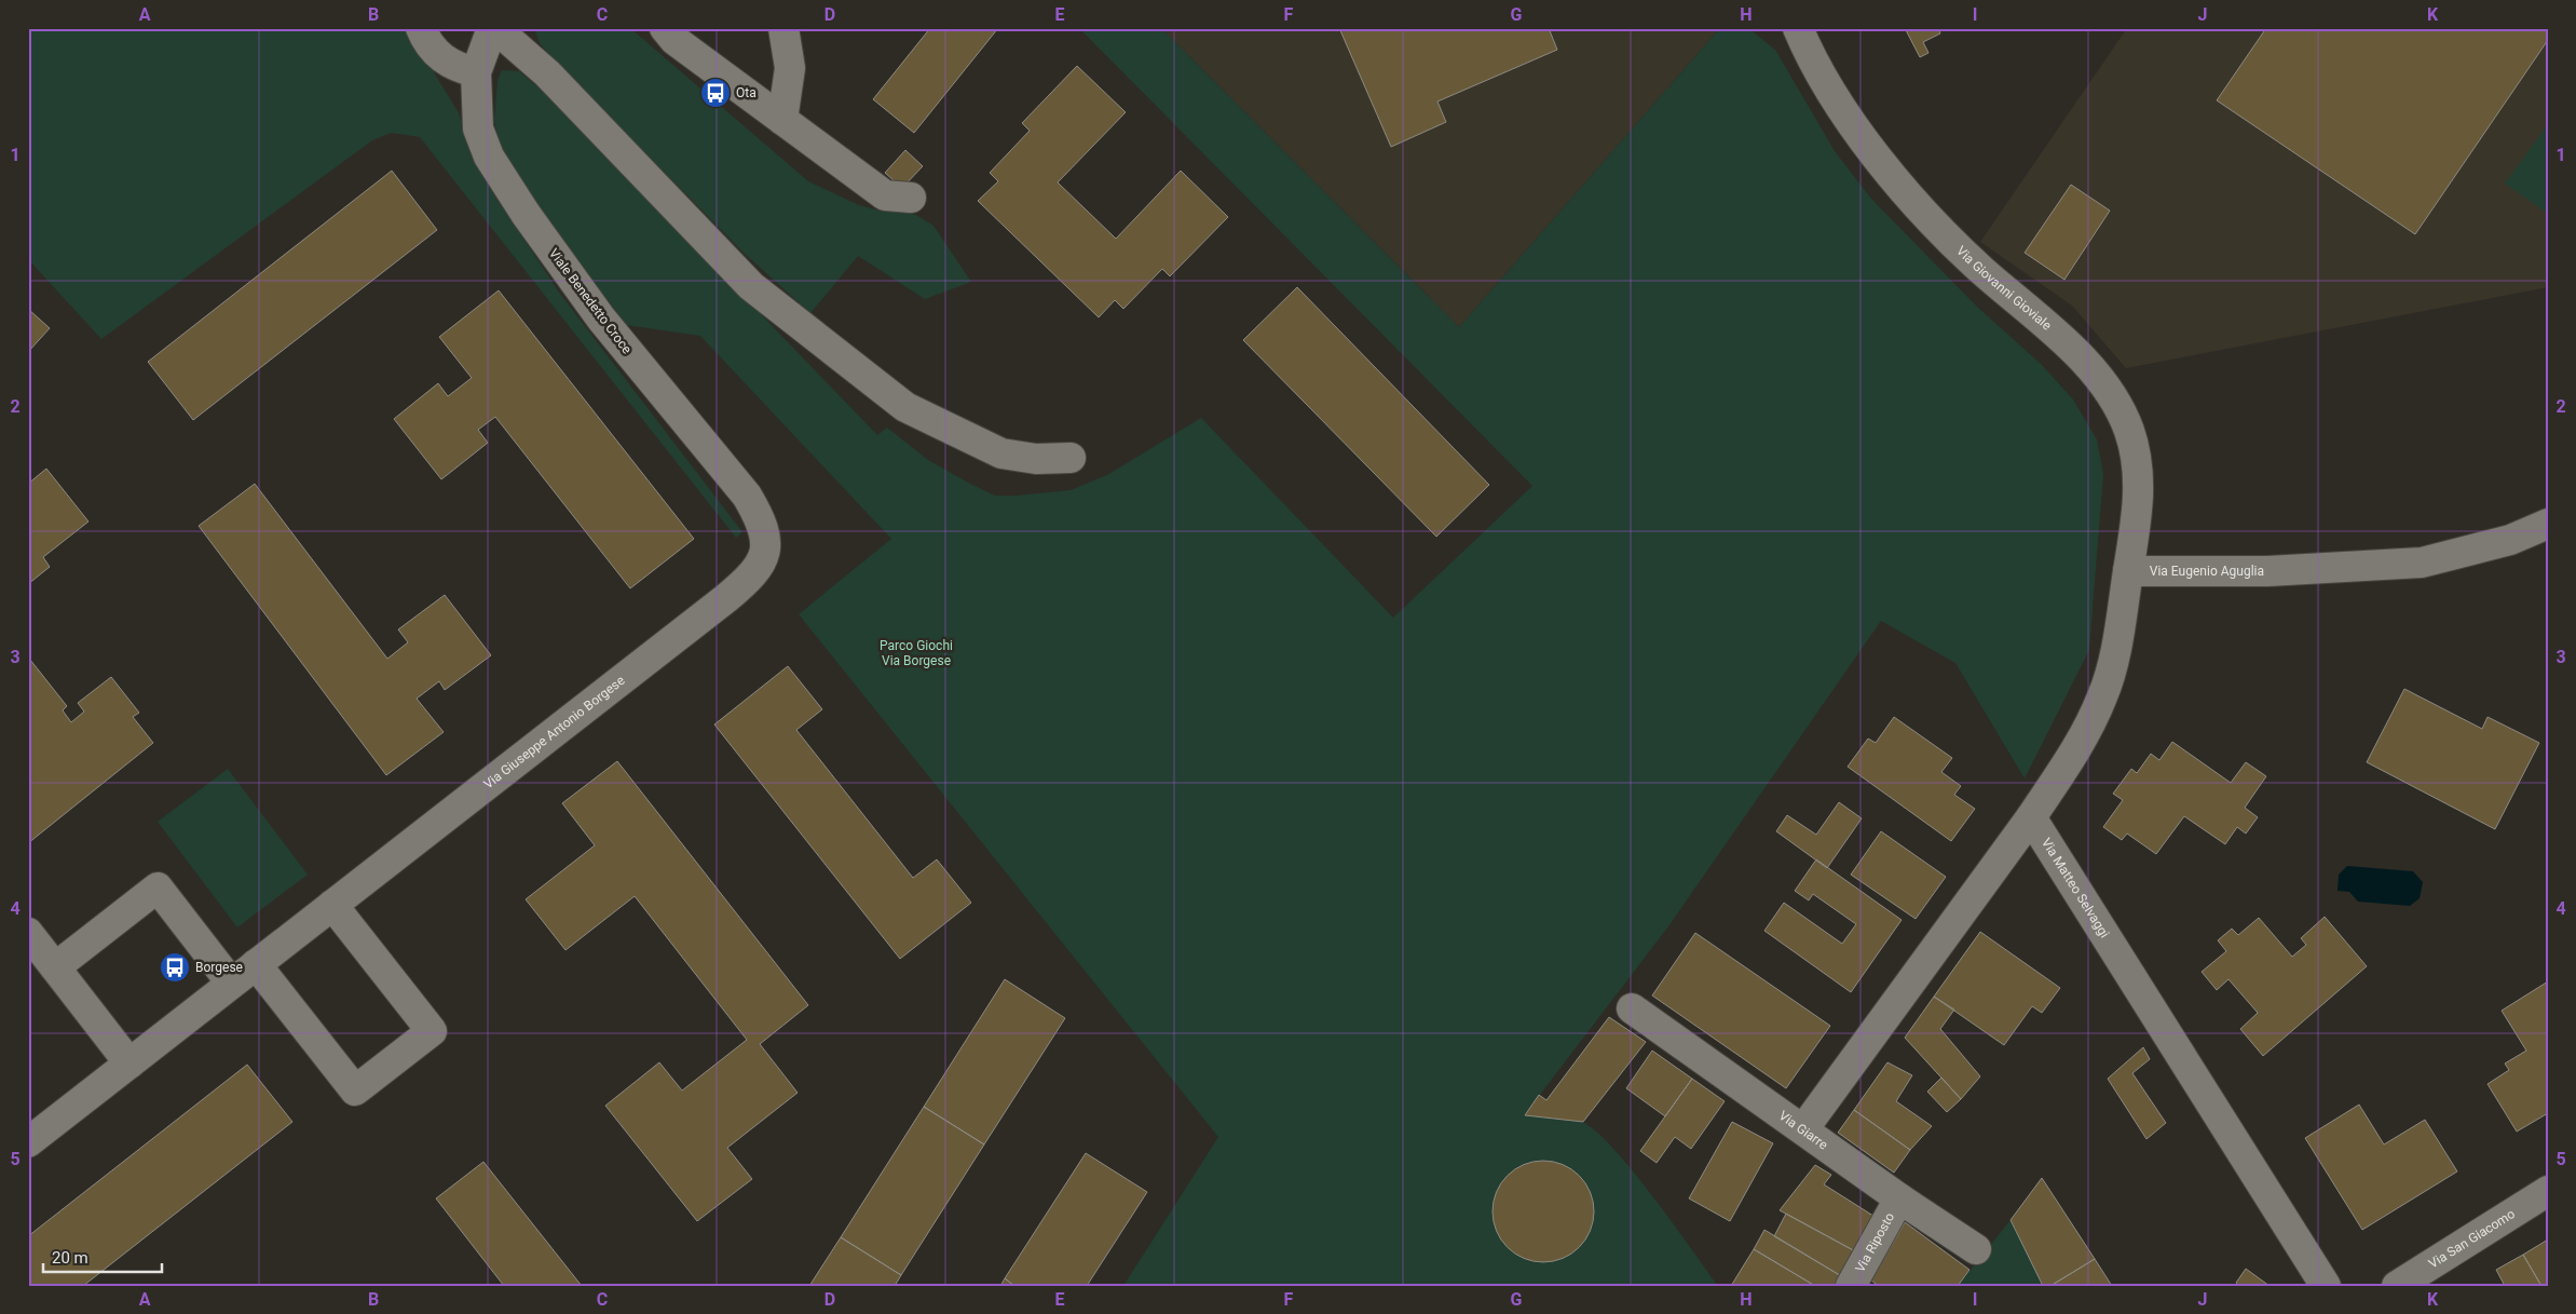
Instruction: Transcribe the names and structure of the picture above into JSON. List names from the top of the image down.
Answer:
{
  "streets": {
    "street": [
      "Via Giovanni Gioviale",
      "Viale Benedetto Croce",
      "Via Eugenio Aguglia",
      "Via Giuseppe Antonio Borgese",
      "Via Matteo Selvaggi",
      "Via Giarre",
      "Via San Giacomo",
      "Via Riposto"
    ]
  },
  "crossings": [
    ["Via Giovanni Gioviale", "Via Eugenio Aguglia"],
    ["Viale Benedetto Croce", "Via Giuseppe Antonio Borgese"],
    ["Via Giarre", "Via Riposto"]
  ],
  "parks": ["Parco Giochi Via Borgese"],
  "places": {
    "bus stop": ["Ota", "Borgese"]
  },
  "scale_bar": "20 m",
  "grid": {
    "columns": [
      "A",
      "B",
      "C",
      "D",
      "E",
      "F",
      "G",
      "H",
      "I",
      "J",
      "K"
    ],
    "rows": [
      "1",
      "2",
      "3",
      "4",
      "5"
    ]
  }
}
